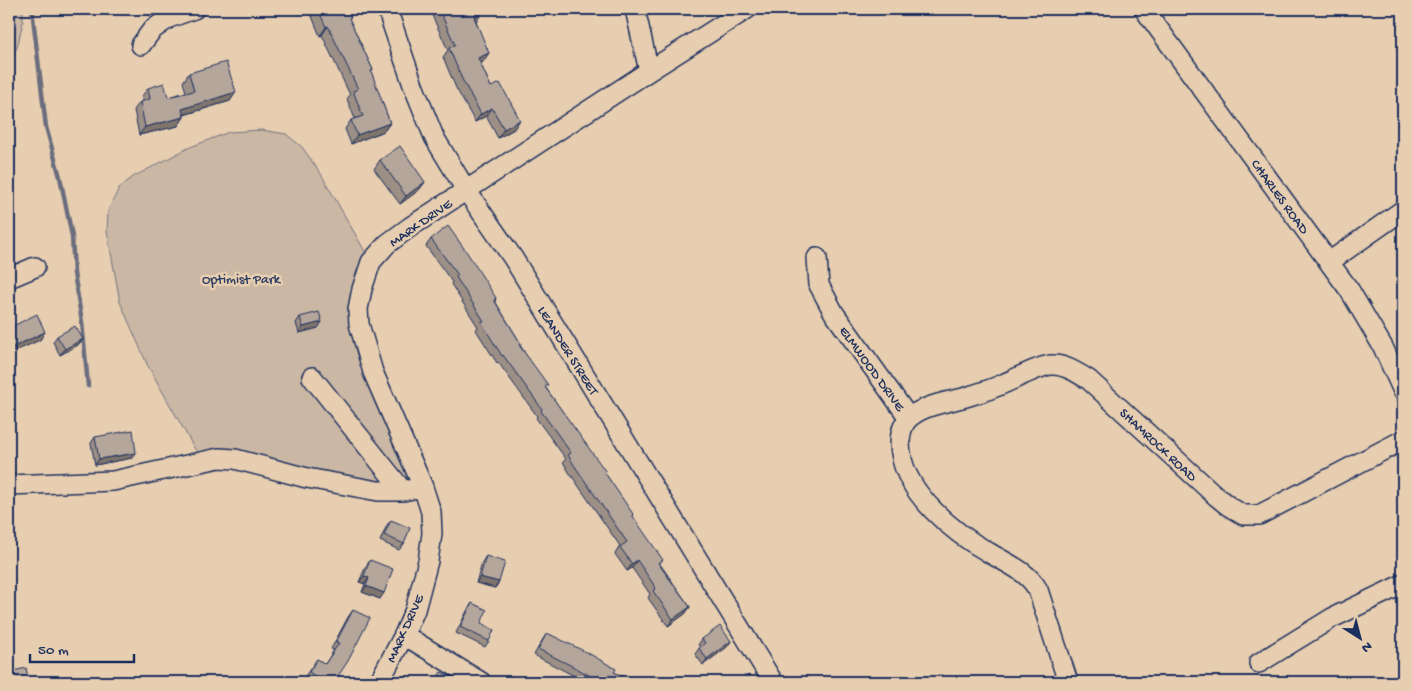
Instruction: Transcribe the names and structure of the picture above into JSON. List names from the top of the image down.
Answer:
{
  "streets": {
    "street": [
      "CHARLES ROAD",
      "MARK DRIVE",
      "LEANDER STREET",
      "ELMWOOD DRIVE",
      "SHAMROCK ROAD"
    ]
  },
  "crossings": [
    ["MARK DRIVE", "LEANDER STREET"],
    ["ELMWOOD DRIVE", "SHAMROCK ROAD"]
  ],
  "parks": ["Optimist Park"],
  "scale_bar": "50 m",
  "north": "bottom right"
}
